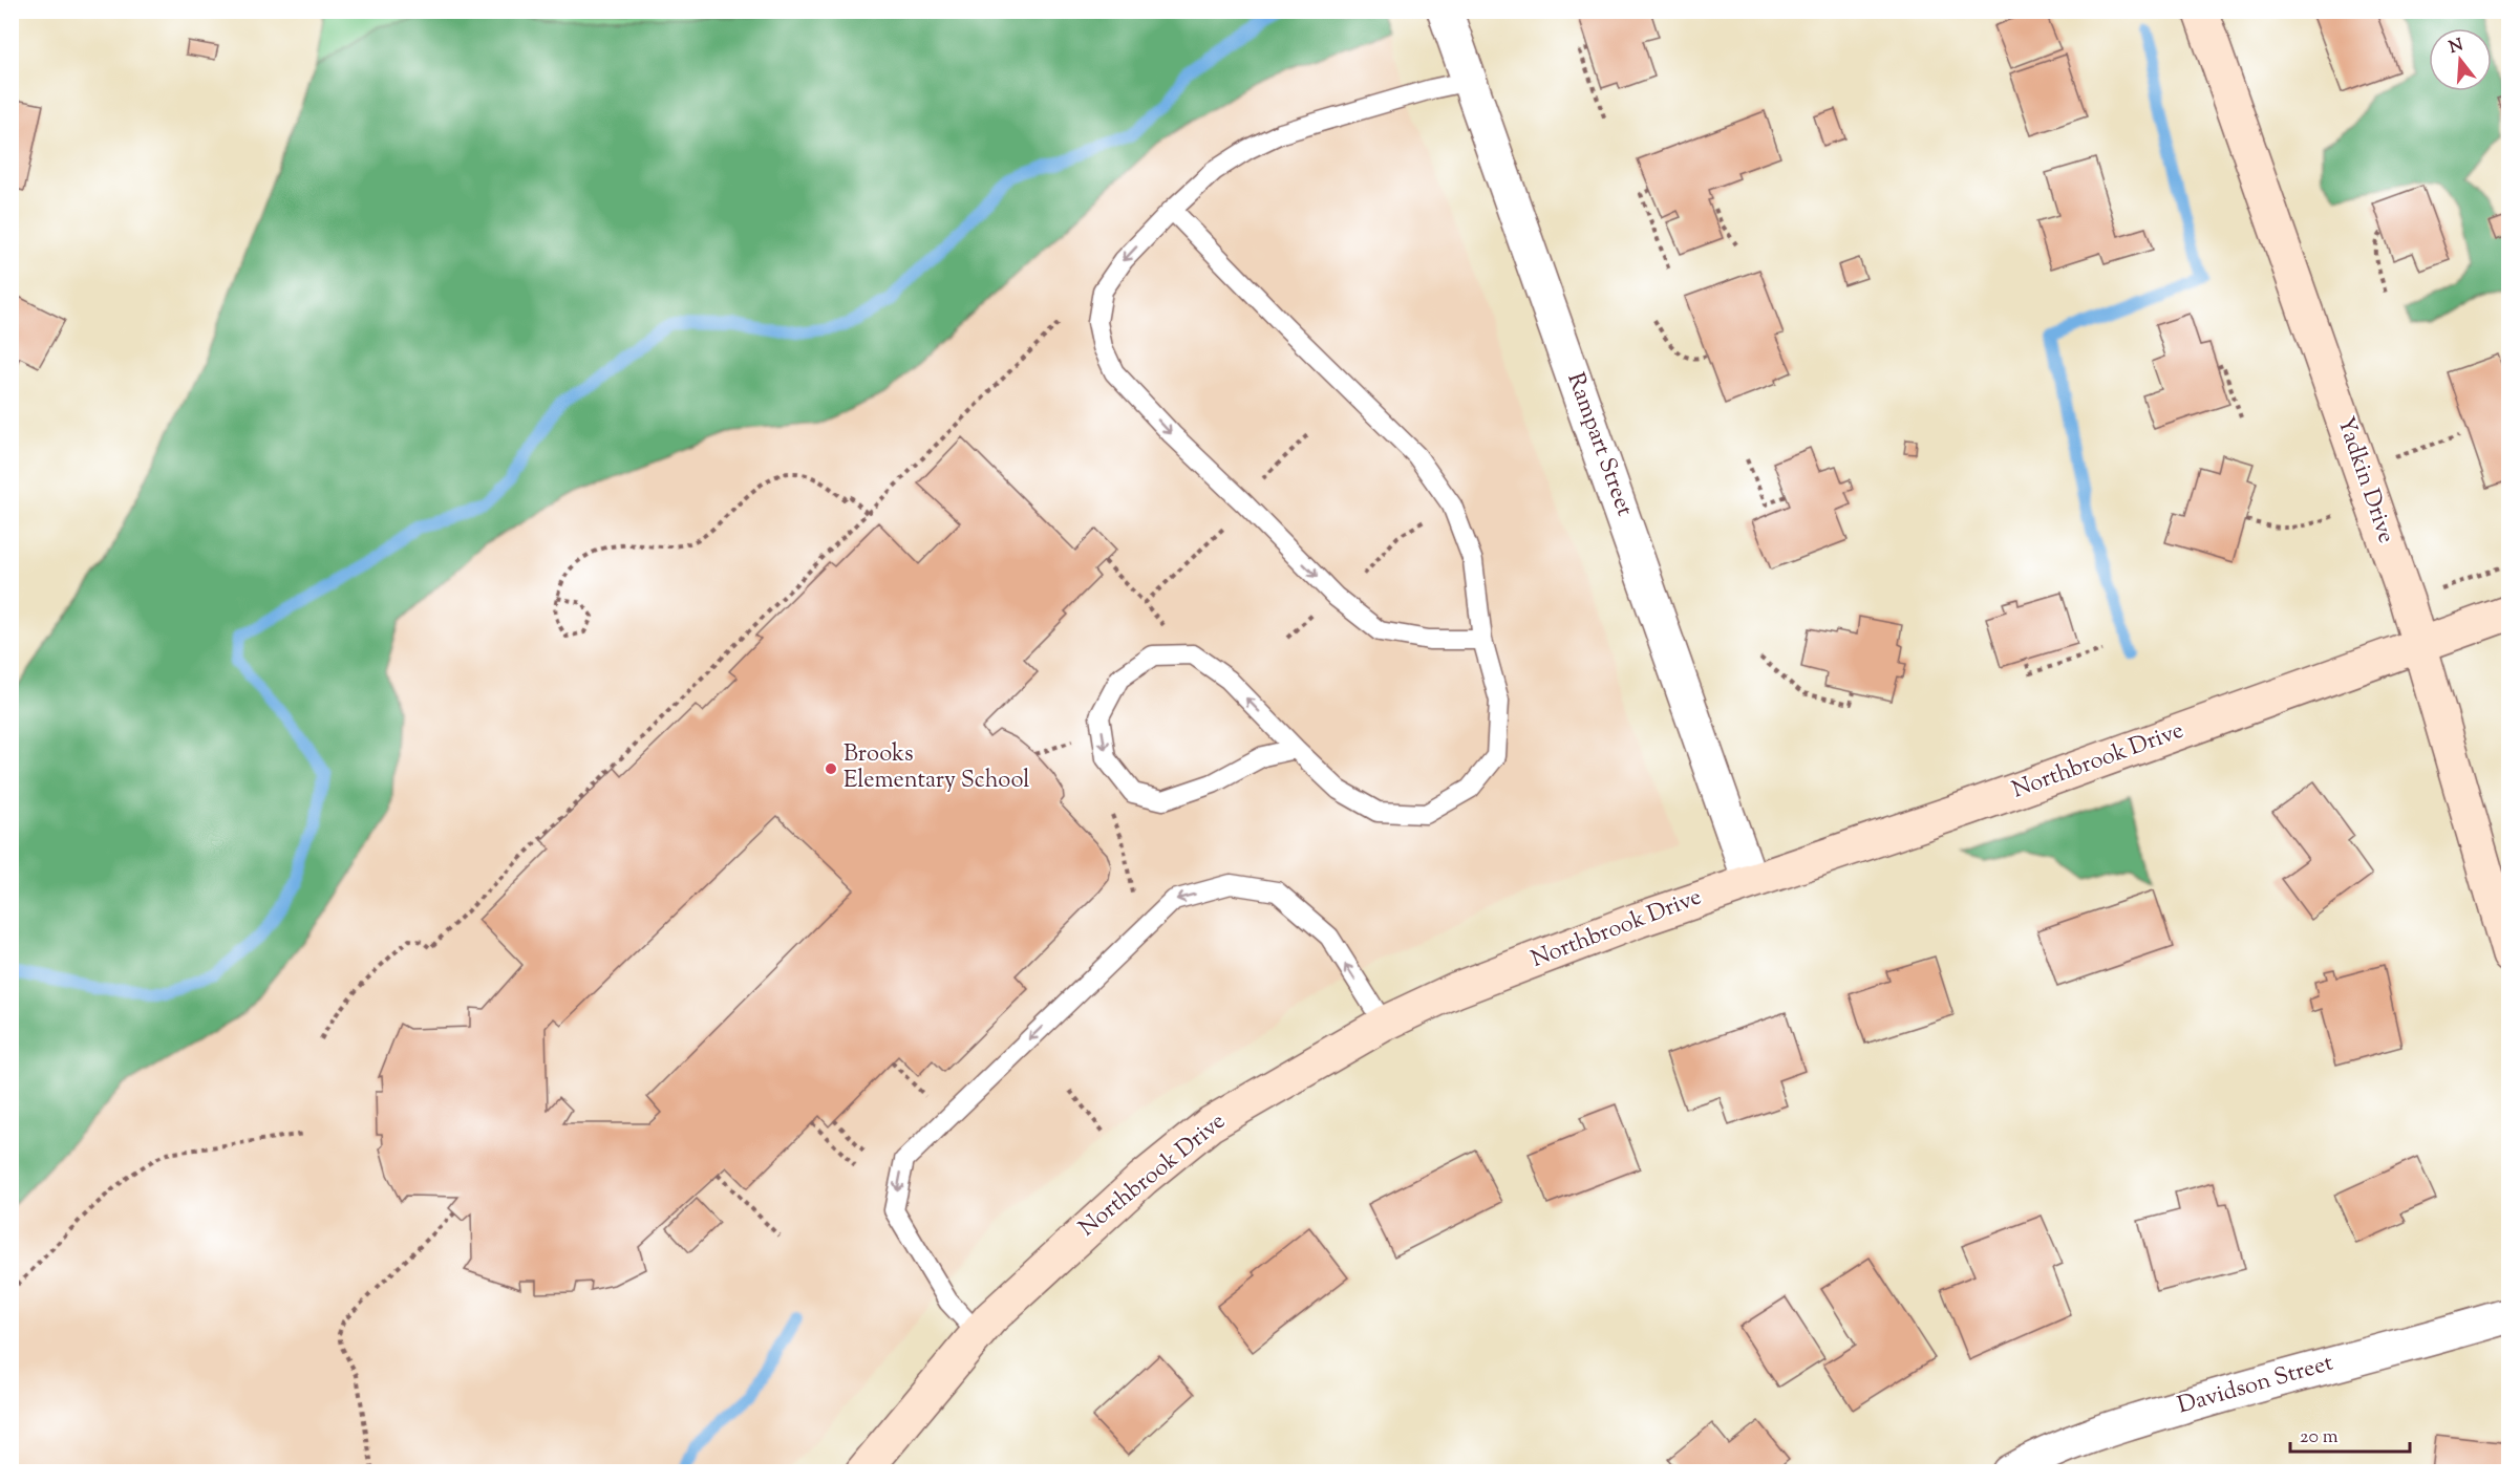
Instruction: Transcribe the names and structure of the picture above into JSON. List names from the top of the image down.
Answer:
{
  "streets": {
    "street": [
      "Rampart Street",
      "Yadkin Drive",
      "Northbrook Drive",
      "Davidson Street"
    ]
  },
  "crossings": [
    ["Rampart Street", "Northbrook Drive"],
    ["Yadkin Drive", "Northbrook Drive"]
  ],
  "places": ["Brooks Elementary School"],
  "scale_bar": "20 m",
  "north": "top"
}
